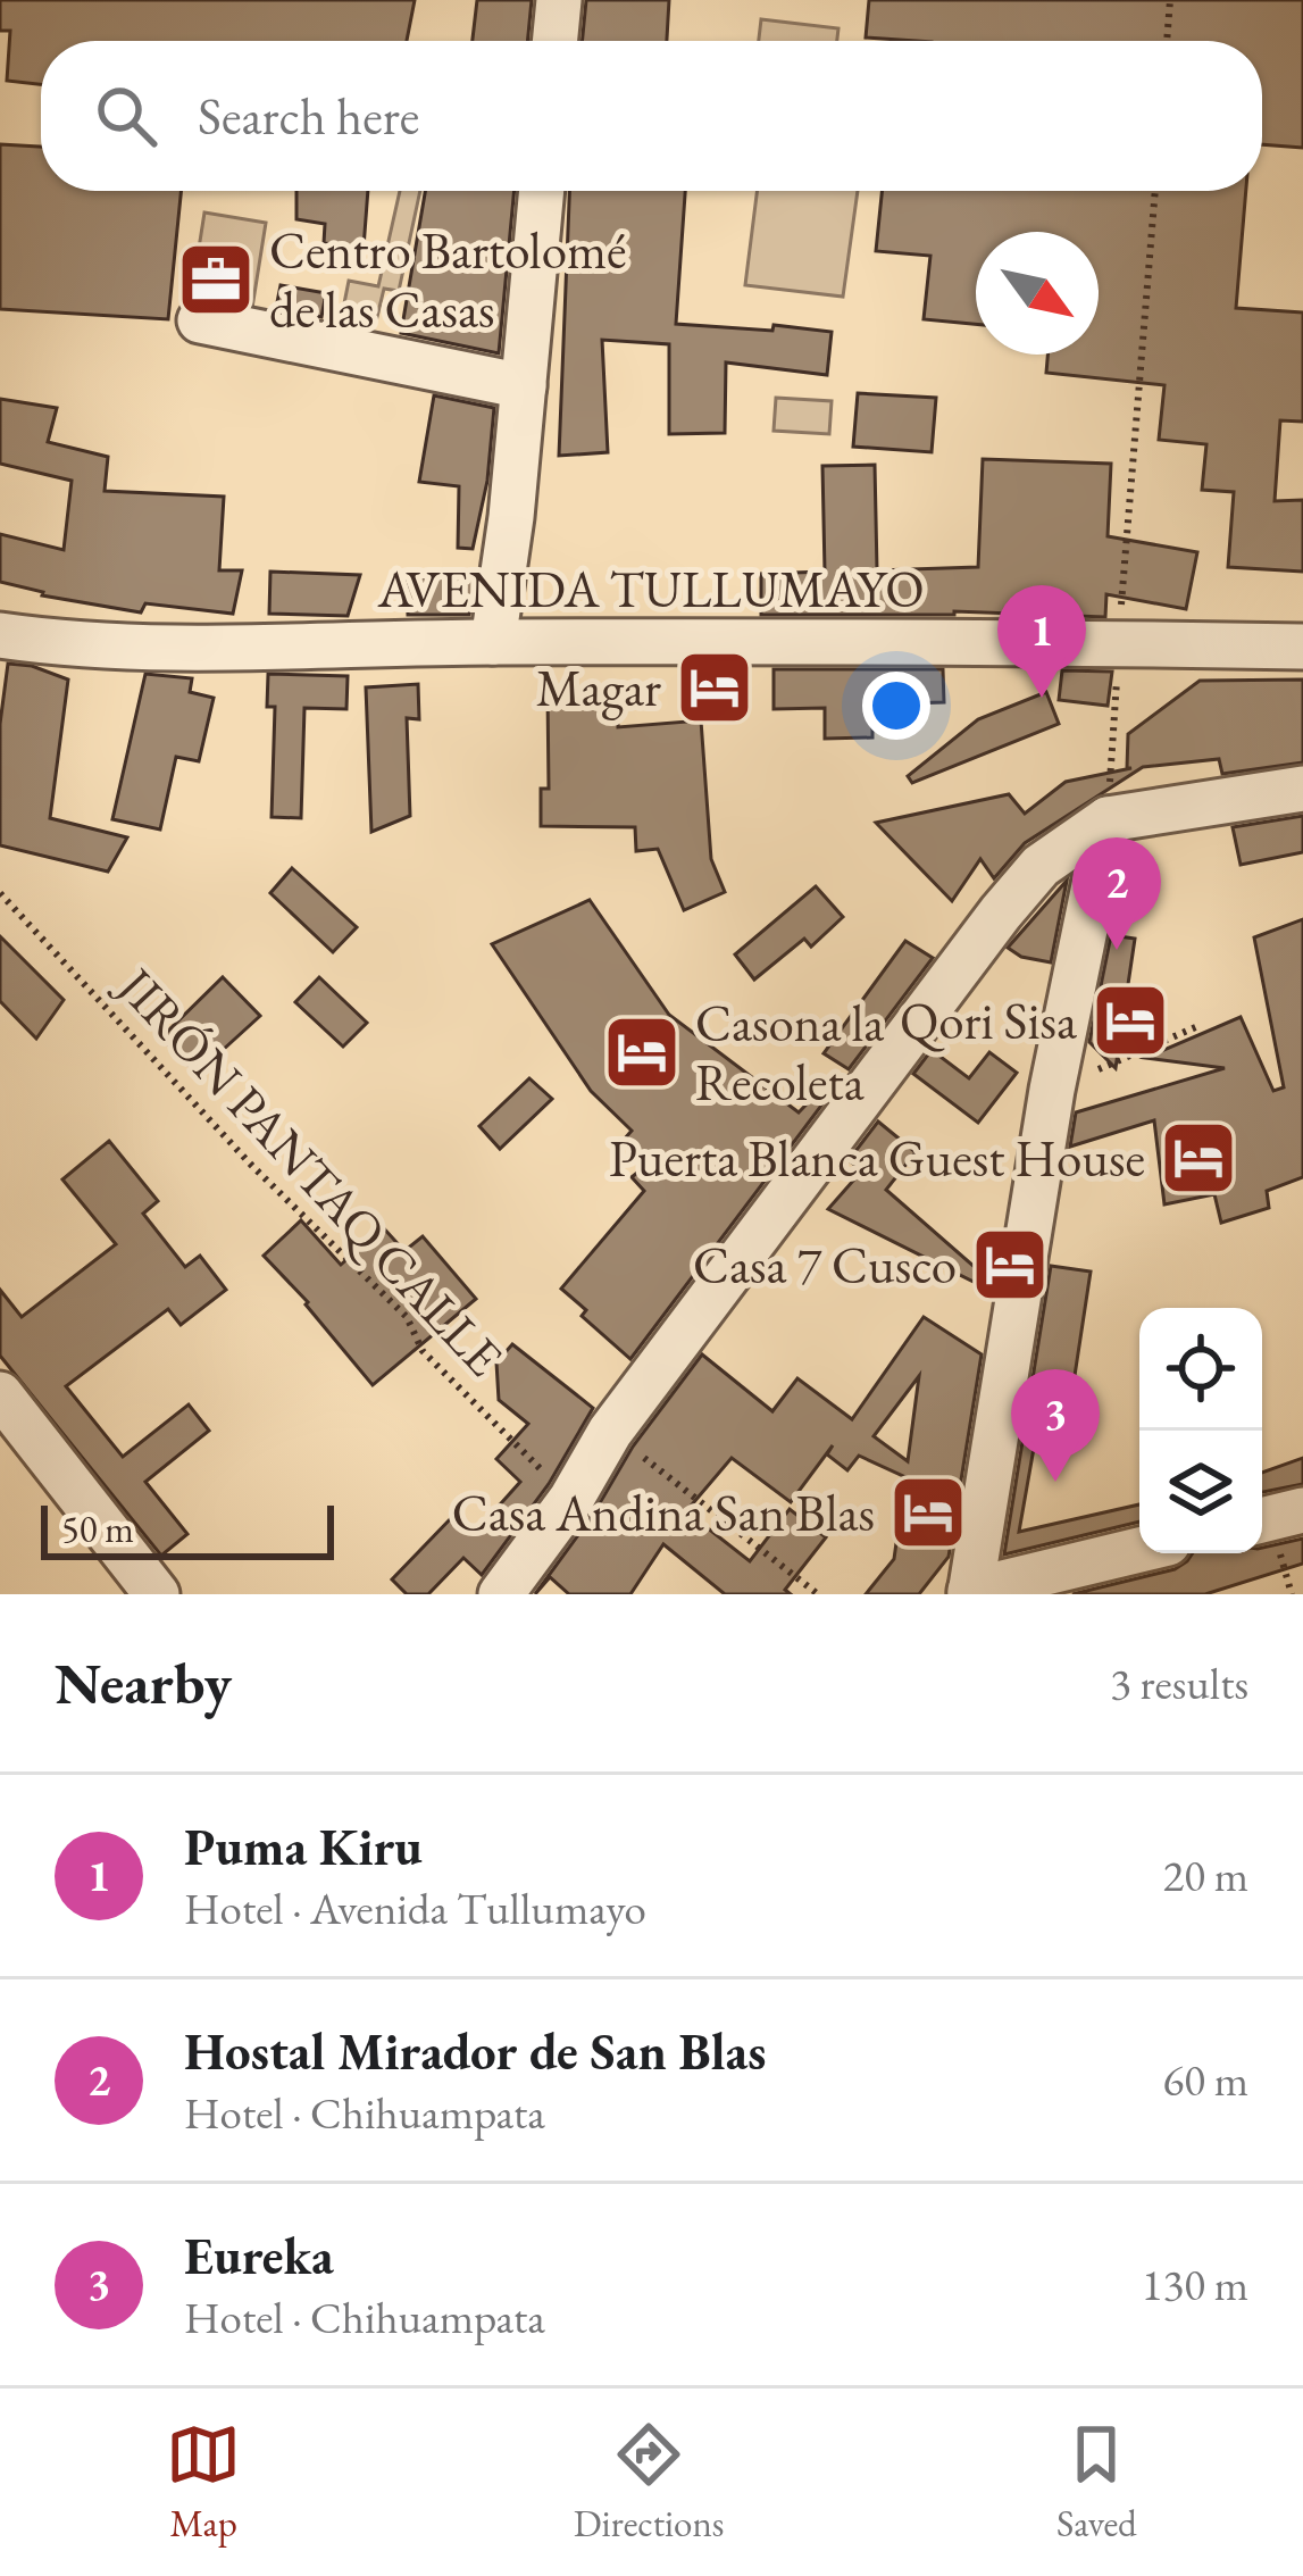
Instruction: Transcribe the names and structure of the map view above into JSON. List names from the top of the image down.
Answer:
{
  "streets": {
    "street": ["AVENIDA TULLUMAYO"],
    "path": ["JIRÓN PANTAQ CALLE"]
  },
  "places": {
    "office": ["Centro Bartolomé de las Casas"],
    "hotel": [
      "Magar",
      "Qori Sisa",
      "Casona la Recoleta",
      "Puerta Blanca Guest House",
      "Casa 7 Cusco",
      "Casa Andina San Blas"
    ]
  },
  "scale_bar": "50 m",
  "north": "bottom right",
  "page": {
    "search": "Search here",
    "pins": ["1", "2", "3"],
    "scale": "50 m",
    "heading": ["Nearby", "3 results"],
    "list": [
      {
        "mark": "1",
        "name": "Puma Kiru",
        "note": "Hotel · Avenida Tullumayo",
        "value": "20 m"
      },
      {
        "mark": "2",
        "name": "Hostal Mirador de San Blas",
        "note": "Hotel · Chihuampata",
        "value": "60 m"
      },
      {
        "mark": "3",
        "name": "Eureka",
        "note": "Hotel · Chihuampata",
        "value": "130 m"
      }
    ],
    "nav": ["Map", "Directions", "Saved"]
  }
}
